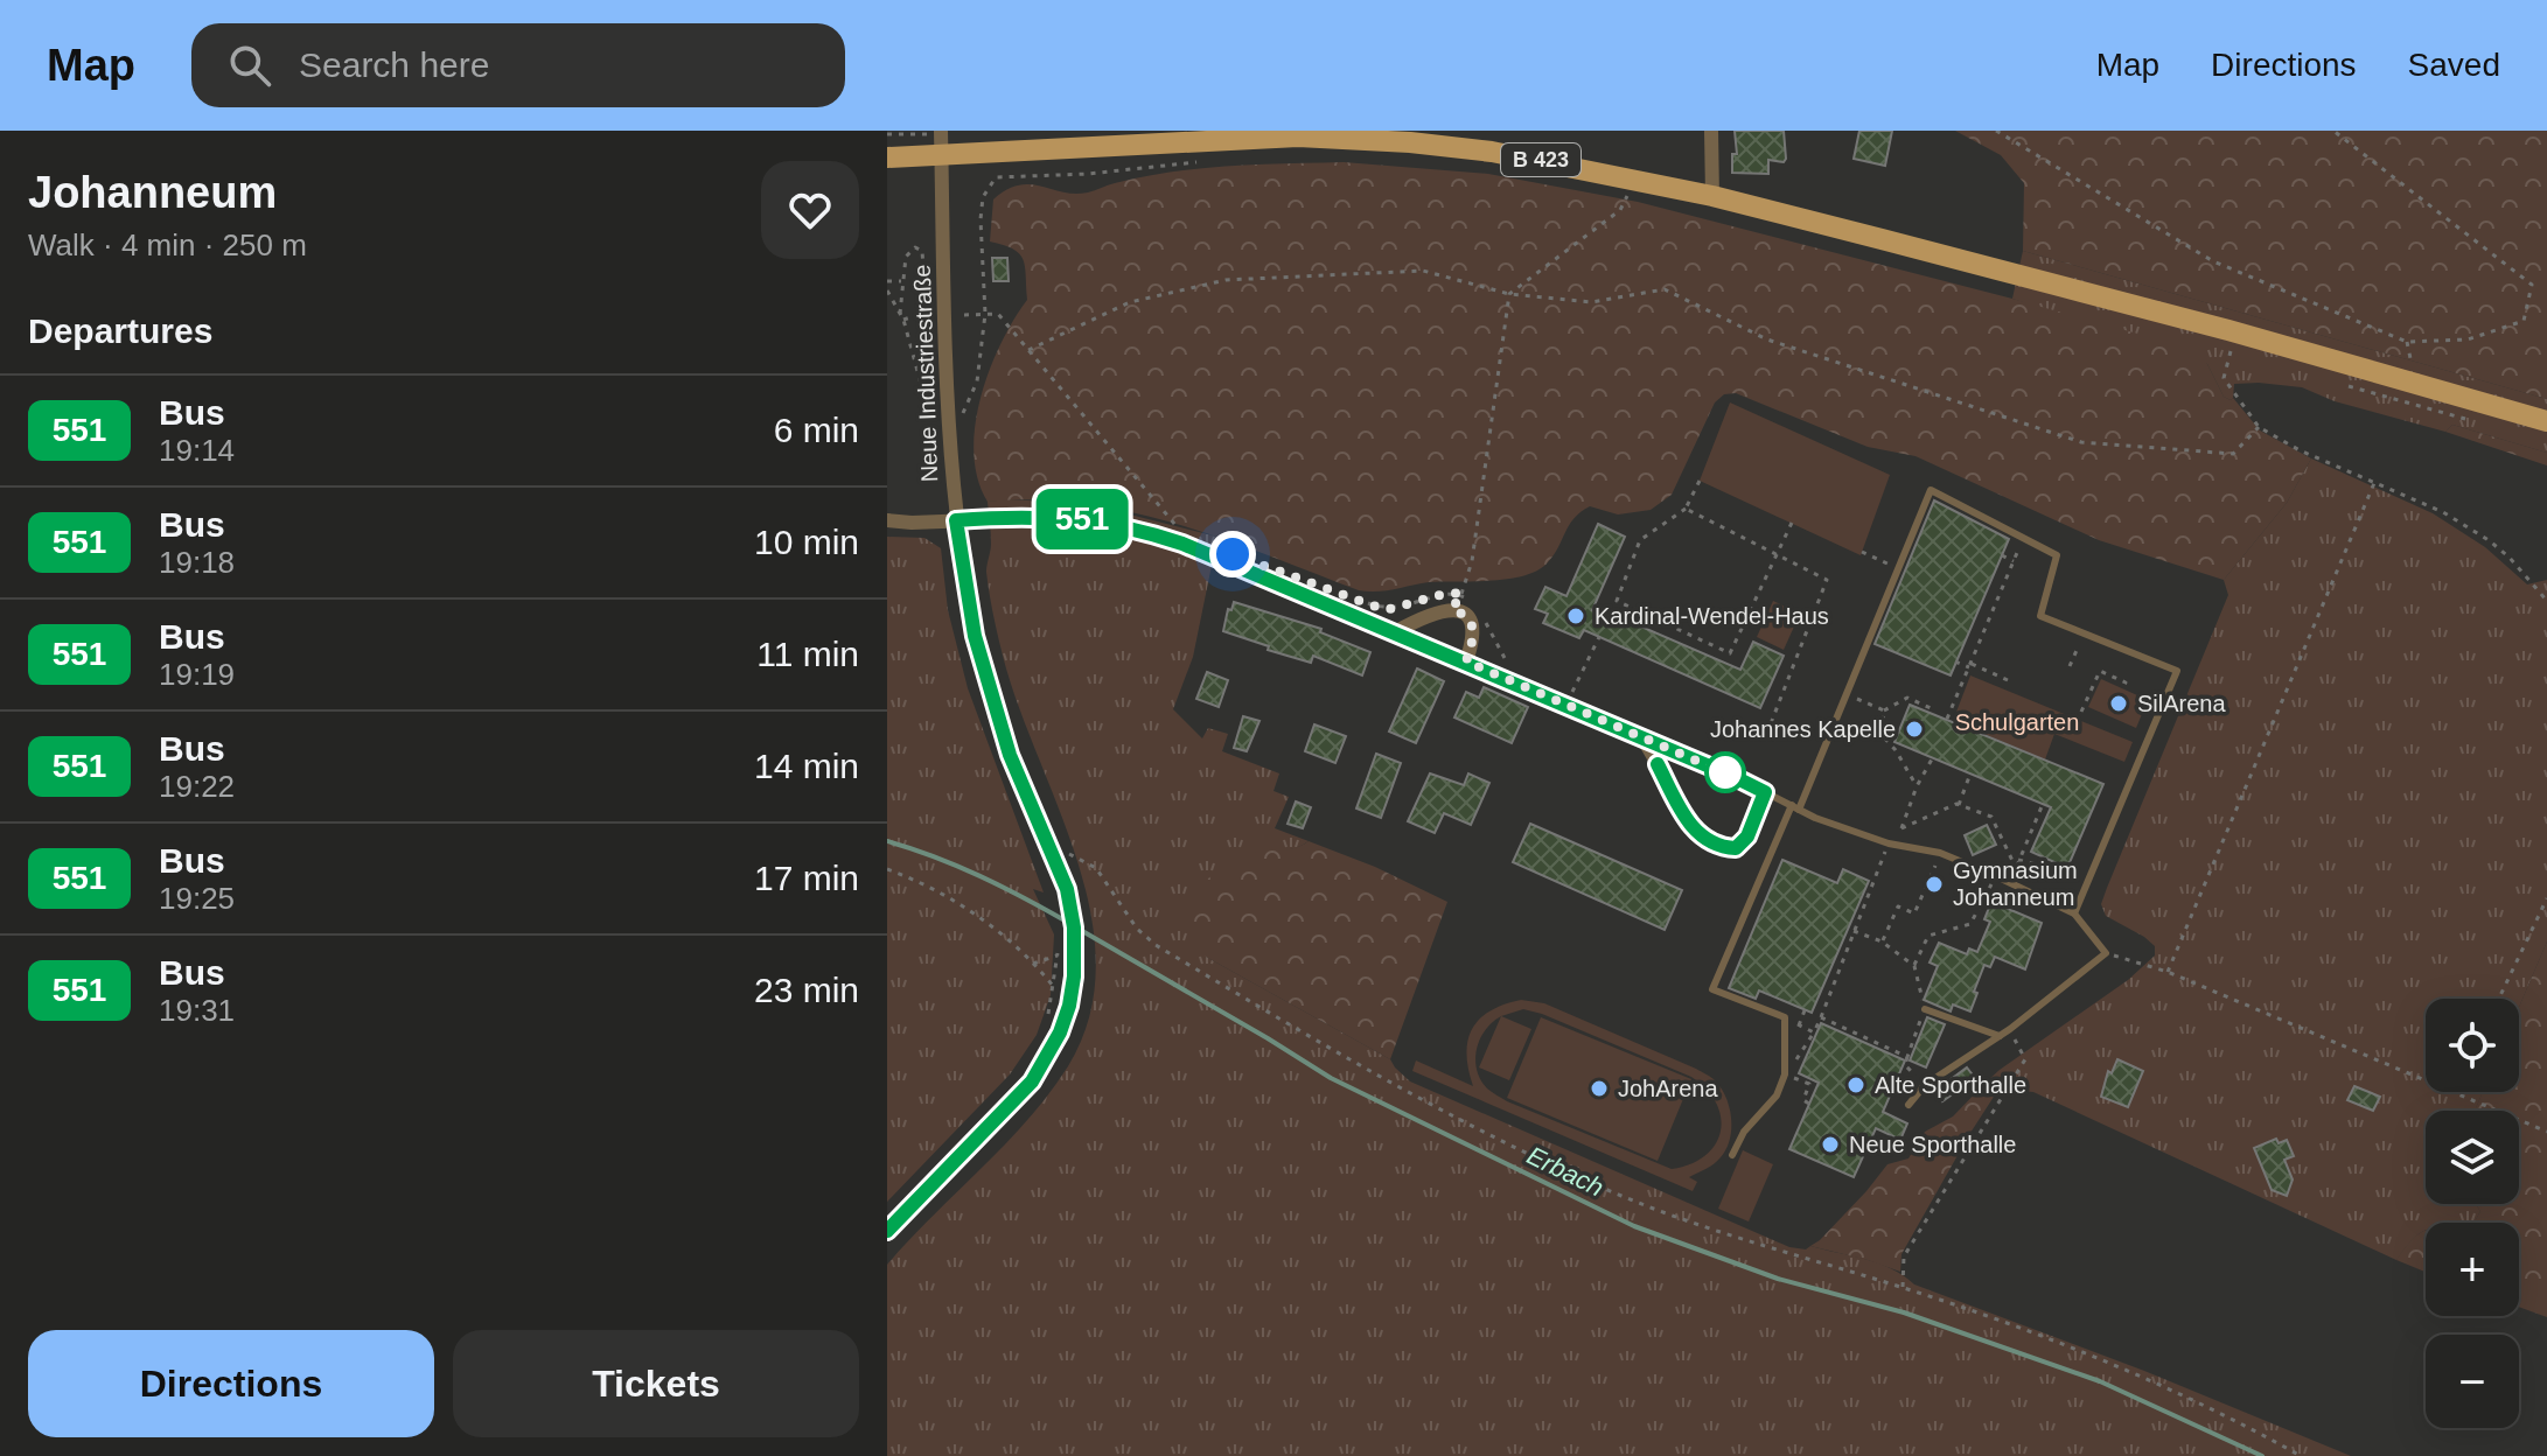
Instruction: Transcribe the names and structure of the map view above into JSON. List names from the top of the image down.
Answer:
{
  "streets": {
    "main road": ["B 423"],
    "street": ["Neue Industriestraße"]
  },
  "crossings": [
    ["B 423", "Neue Industriestraße"]
  ],
  "water": ["Erbach"],
  "parks": ["Schulgarten"],
  "places": [
    "Kardinal-Wendel-Haus",
    "SilArena",
    "Johannes Kapelle",
    "Gymnasium Johanneum",
    "Alte Sporthalle",
    "JohArena",
    "Neue Sporthalle"
  ],
  "lines": ["bus line 551"],
  "page": {
    "header": "Map",
    "search": "Search here",
    "nav": ["Map", "Directions", "Saved"],
    "heading": [
      ["Johanneum", "Walk · 4 min · 250 m"],
      "Departures"
    ],
    "on_map": "551",
    "list": [
      {
        "mark": "551",
        "name": "Bus",
        "note": "19:14",
        "value": "6 min"
      },
      {
        "mark": "551",
        "name": "Bus",
        "note": "19:18",
        "value": "10 min"
      },
      {
        "mark": "551",
        "name": "Bus",
        "note": "19:19",
        "value": "11 min"
      },
      {
        "mark": "551",
        "name": "Bus",
        "note": "19:22",
        "value": "14 min"
      },
      {
        "mark": "551",
        "name": "Bus",
        "note": "19:25",
        "value": "17 min"
      },
      {
        "mark": "551",
        "name": "Bus",
        "note": "19:31",
        "value": "23 min"
      }
    ],
    "map_buttons": ["+", "−"],
    "buttons": ["Directions", "Tickets"]
  }
}
